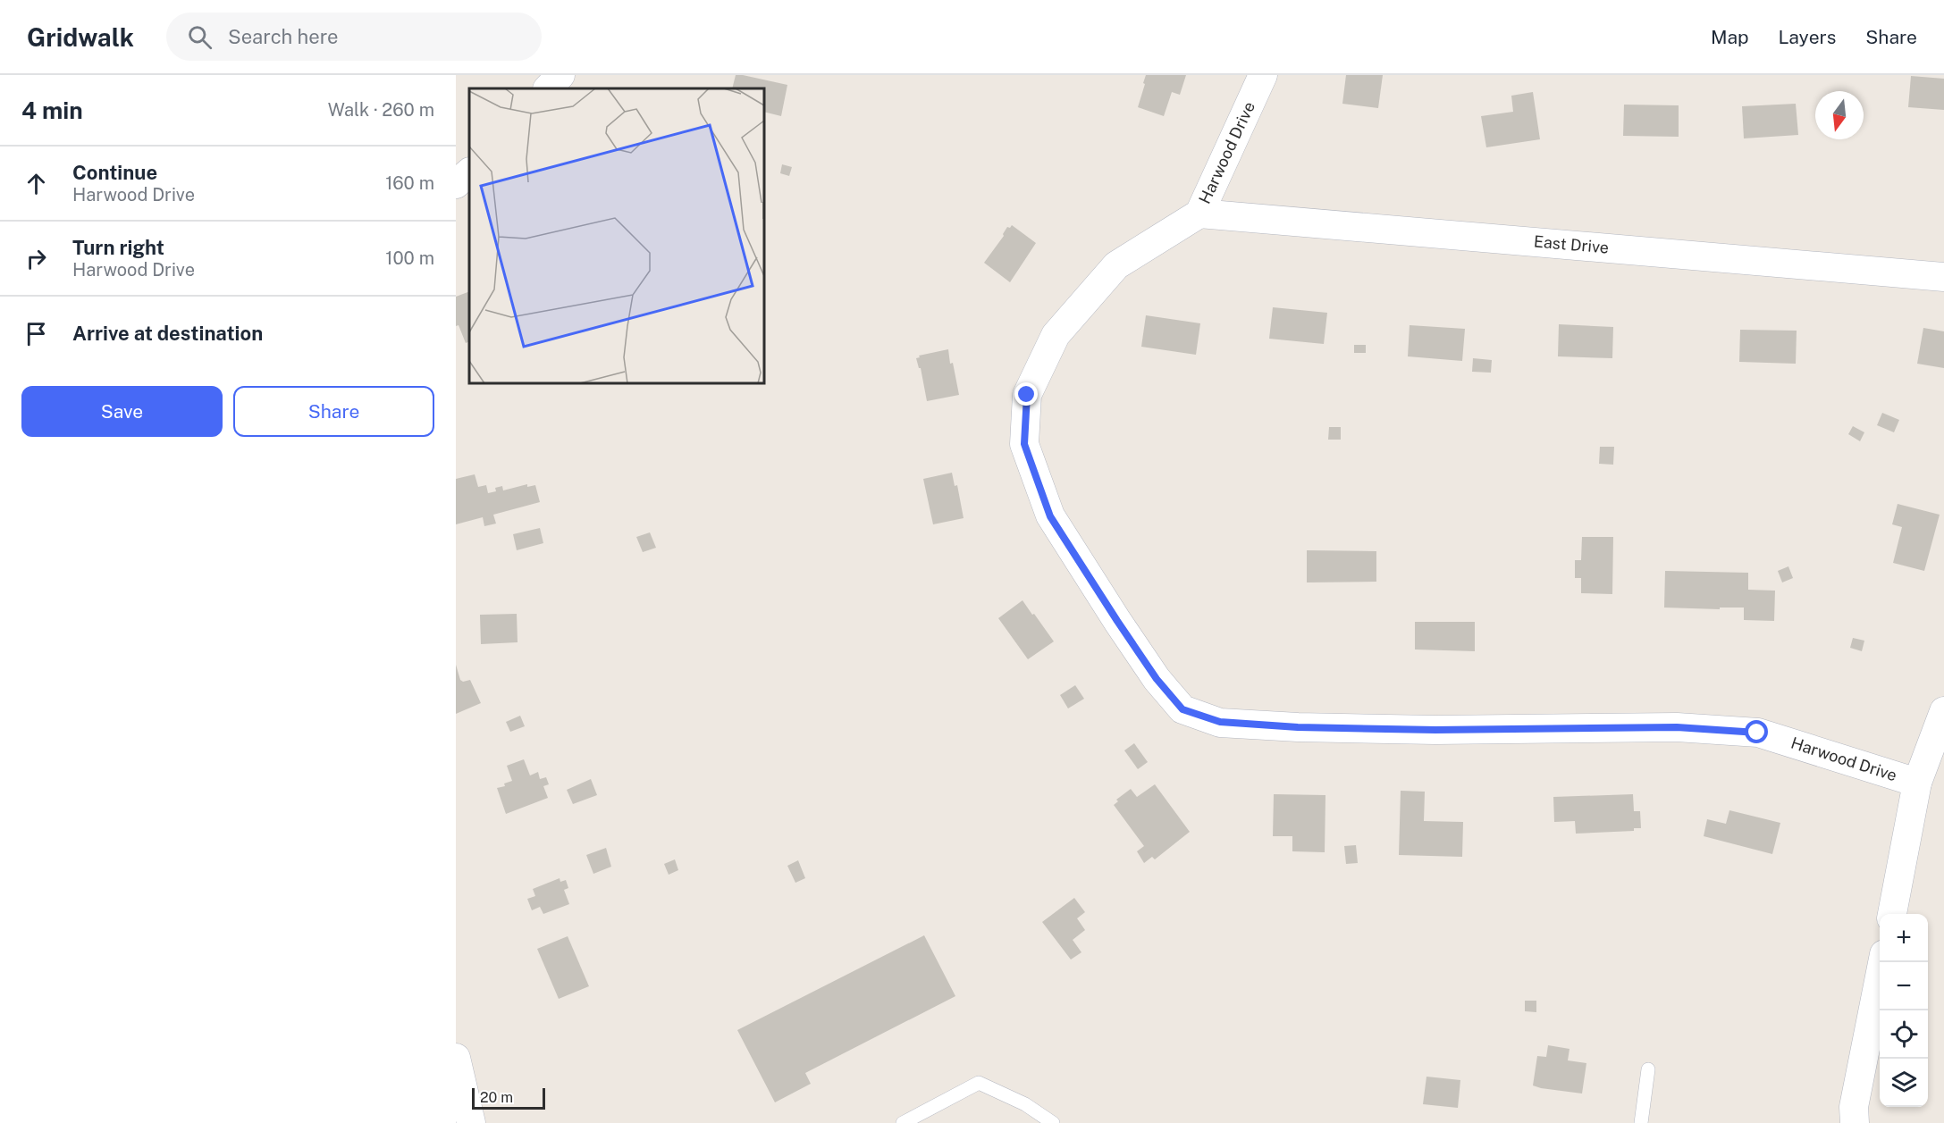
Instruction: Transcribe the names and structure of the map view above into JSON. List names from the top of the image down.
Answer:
{
  "streets": {
    "street": ["Harwood Drive", "East Drive"]
  },
  "crossings": [
    ["Harwood Drive", "East Drive"]
  ],
  "scale_bar": "20 m",
  "north": "bottom",
  "page": {
    "header": "Gridwalk",
    "search": "Search here",
    "nav": ["Map", "Layers", "Share"],
    "heading": ["4 min", "Walk · 260 m"],
    "list": [
      ["Continue", "Harwood Drive", "160 m"],
      ["Turn right", "Harwood Drive", "100 m"],
      "Arrive at destination"
    ],
    "buttons": ["Save", "Share"],
    "map_buttons": ["+", "−"],
    "scale": "20 m"
  }
}
